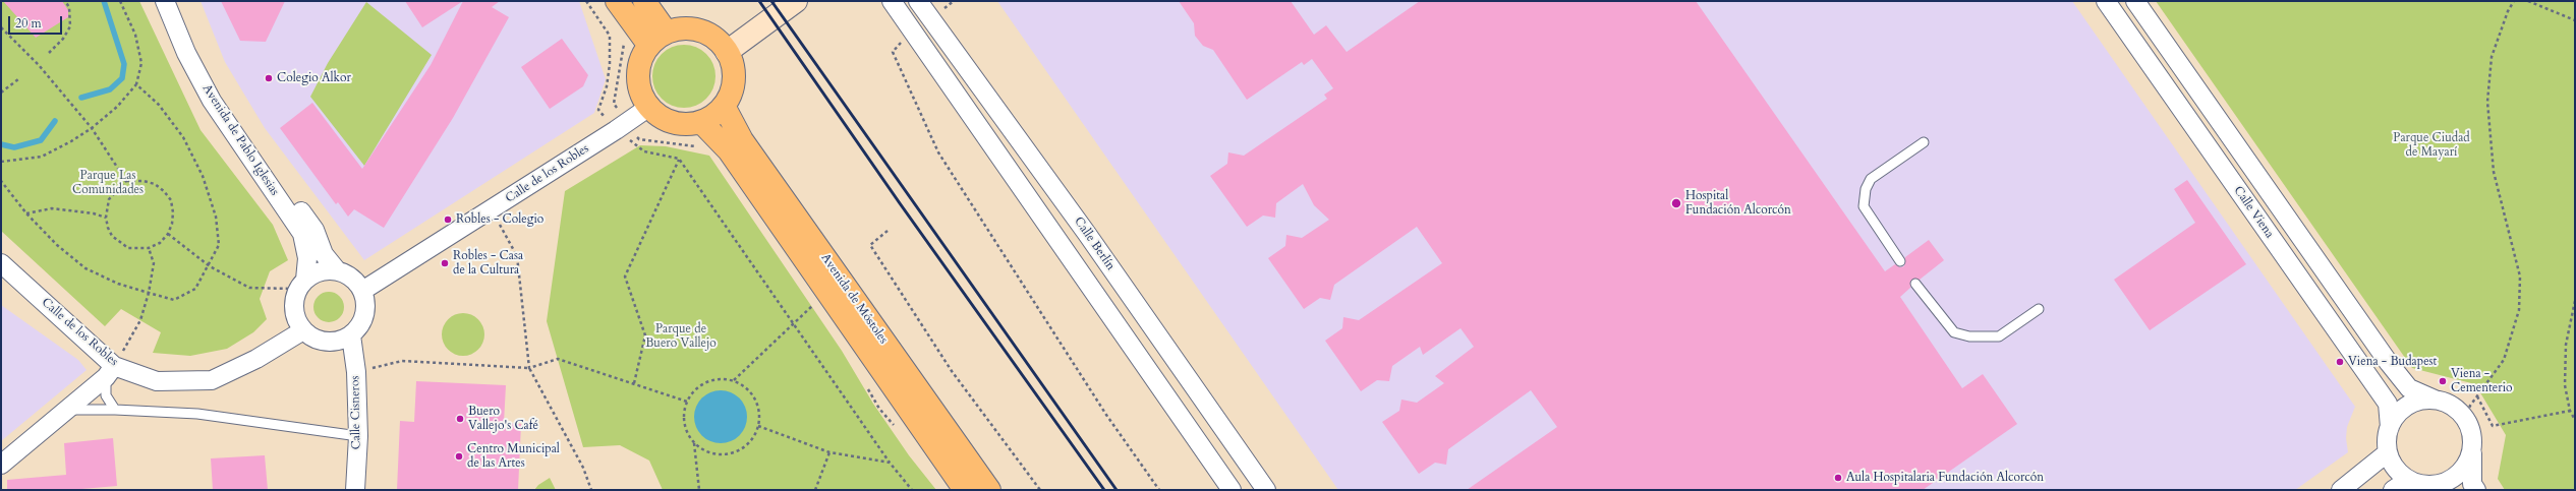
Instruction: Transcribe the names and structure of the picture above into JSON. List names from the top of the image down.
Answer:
{
  "streets": {
    "main road": ["Avenida de Móstoles"],
    "street": [
      "Avenida de Pablo Iglesias",
      "Calle de los Robles",
      "Calle Viena",
      "Calle Berlín",
      "Calle Cisneros"
    ]
  },
  "crossings": [
    ["Avenida de Pablo Iglesias", "Calle de los Robles"],
    ["Avenida de Pablo Iglesias", "Calle Cisneros"],
    ["Calle de los Robles", "Avenida de Móstoles"],
    ["Calle de los Robles", "Calle Cisneros"]
  ],
  "parks": ["Parque Ciudad de Mayarí", "Parque Las Comunidades", "Parque de Buero Vallejo"],
  "places": [
    "Colegio Alkor",
    "Hospital Fundación Alcorcón",
    "Robles - Colegio",
    "Robles - Casa de la Cultura",
    "Viena - Budapest",
    "Viena - Cementerio",
    "Buero Vallejo's Café",
    "Centro Municipal de las Artes",
    "Aula Hospitalaria Fundación Alcorcón"
  ],
  "scale_bar": "20 m"
}
